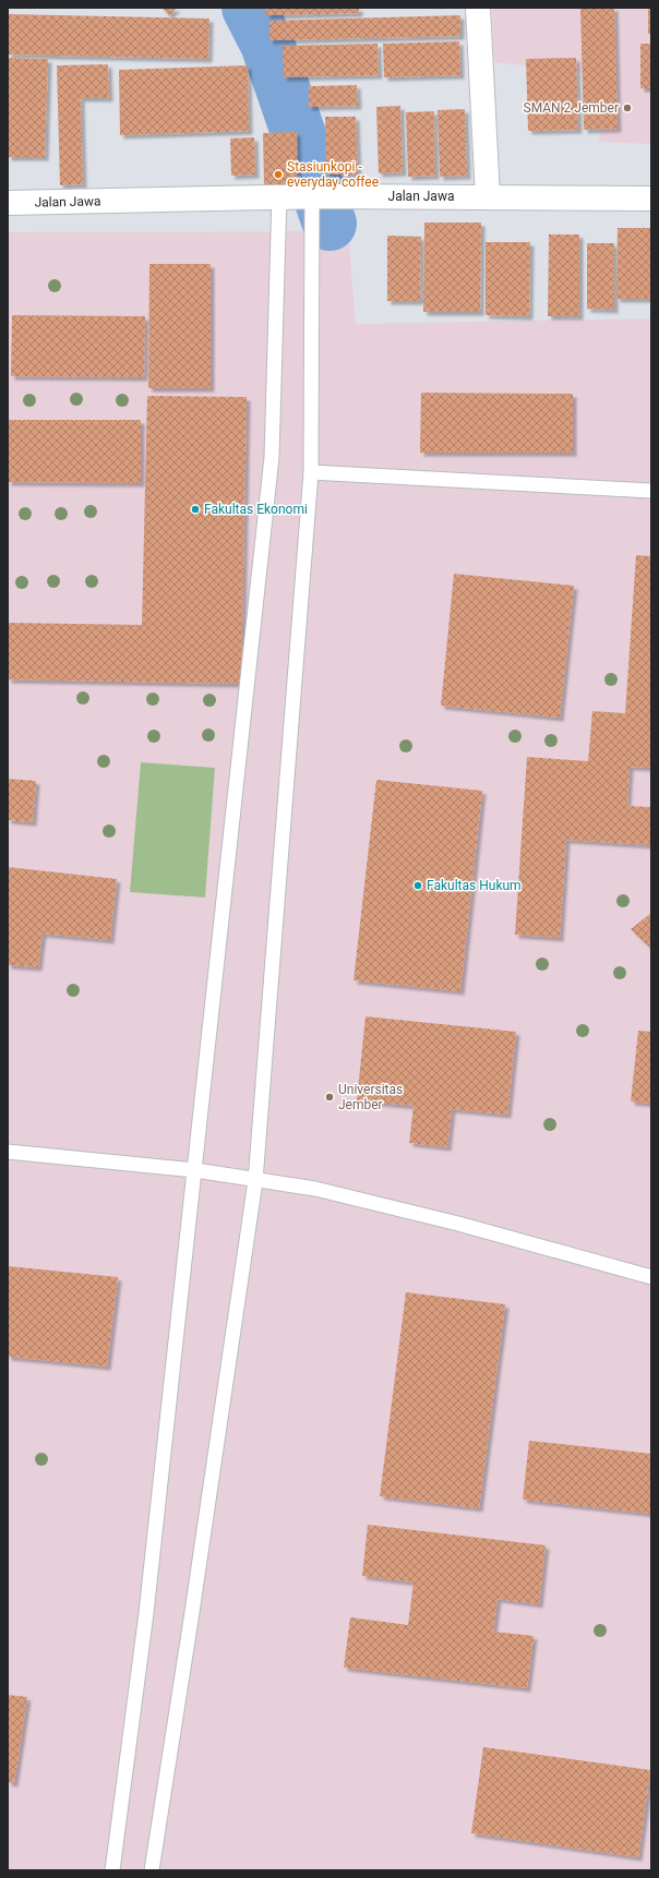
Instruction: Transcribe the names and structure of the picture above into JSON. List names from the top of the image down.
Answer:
{
  "streets": {
    "main road": ["Jalan Jawa"]
  },
  "places": [
    "SMAN 2 Jember",
    "Stasiunkopi - everyday coffee",
    "Fakultas Ekonomi",
    "Fakultas Hukum",
    "Universitas Jember"
  ]
}
